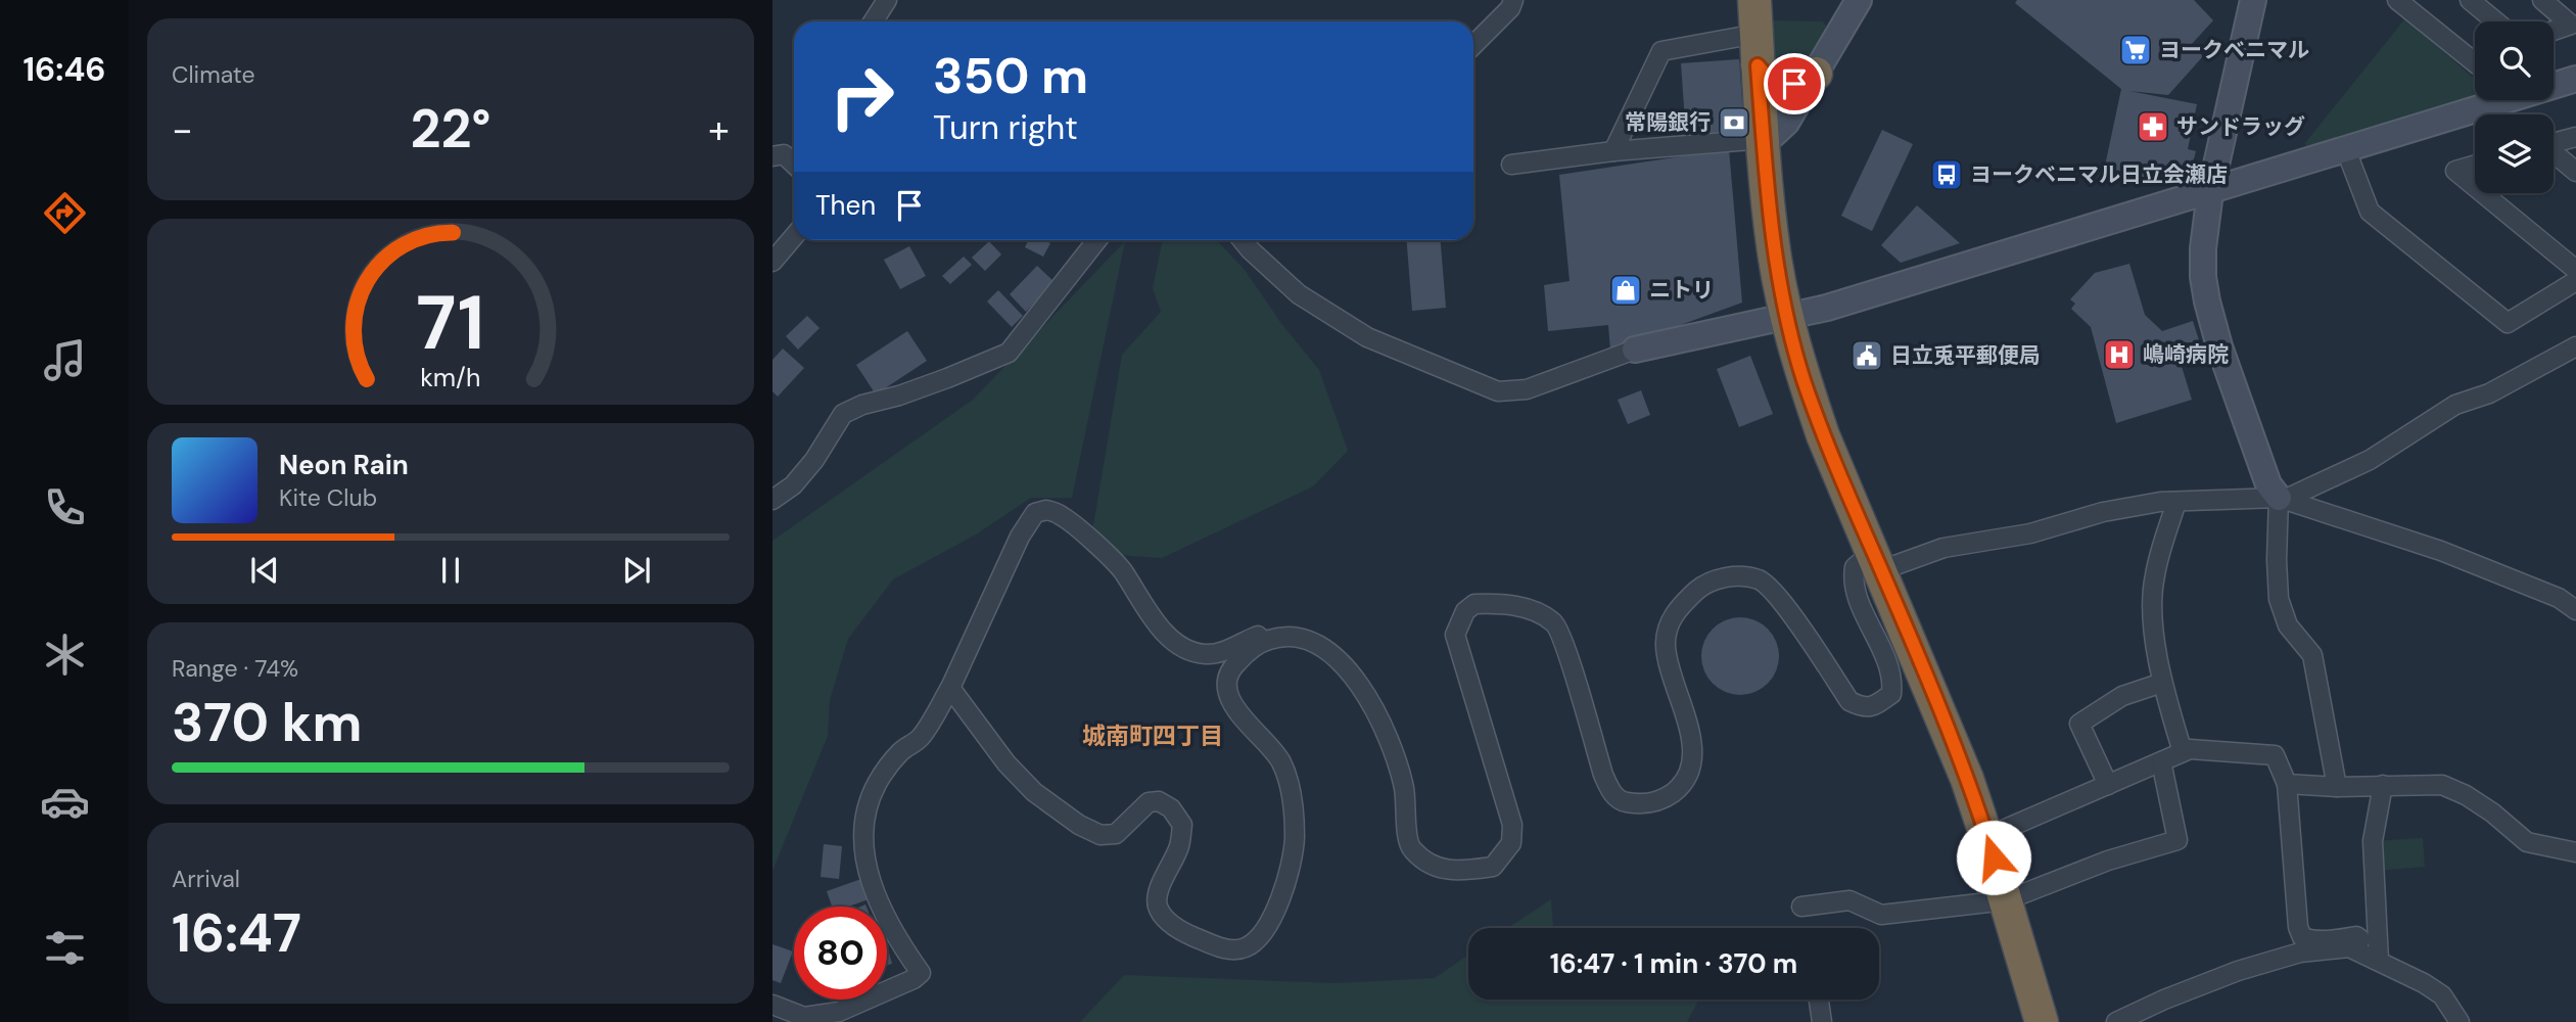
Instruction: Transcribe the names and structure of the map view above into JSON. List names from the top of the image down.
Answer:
{
  "districts": ["城南町四丁目"],
  "places": {
    "supermarket": ["ヨークベニマル"],
    "bank": ["常陽銀行"],
    "pharmacy": ["サンドラッグ"],
    "bus stop": ["ヨークベニマル日立会瀬店"],
    "shop": ["ニトリ"],
    "hospital": ["嶋崎病院"],
    "public building": ["日立兎平郵便局"]
  },
  "page": {
    "tabs": "16:46",
    "tile": [
      "Climate",
      ["Range · 74%", "370 km"],
      ["Arrival", "16:47"]
    ],
    "turn": ["350 m", "Turn right"],
    "heat": ["−", "22°", "+"],
    "then": "Then",
    "song": ["Neon Rain", "Kite Club"],
    "limit": "80",
    "trip": "16:47 · 1 min · 370 m",
    "gauge": ["71", "km/h"]
  }
}
